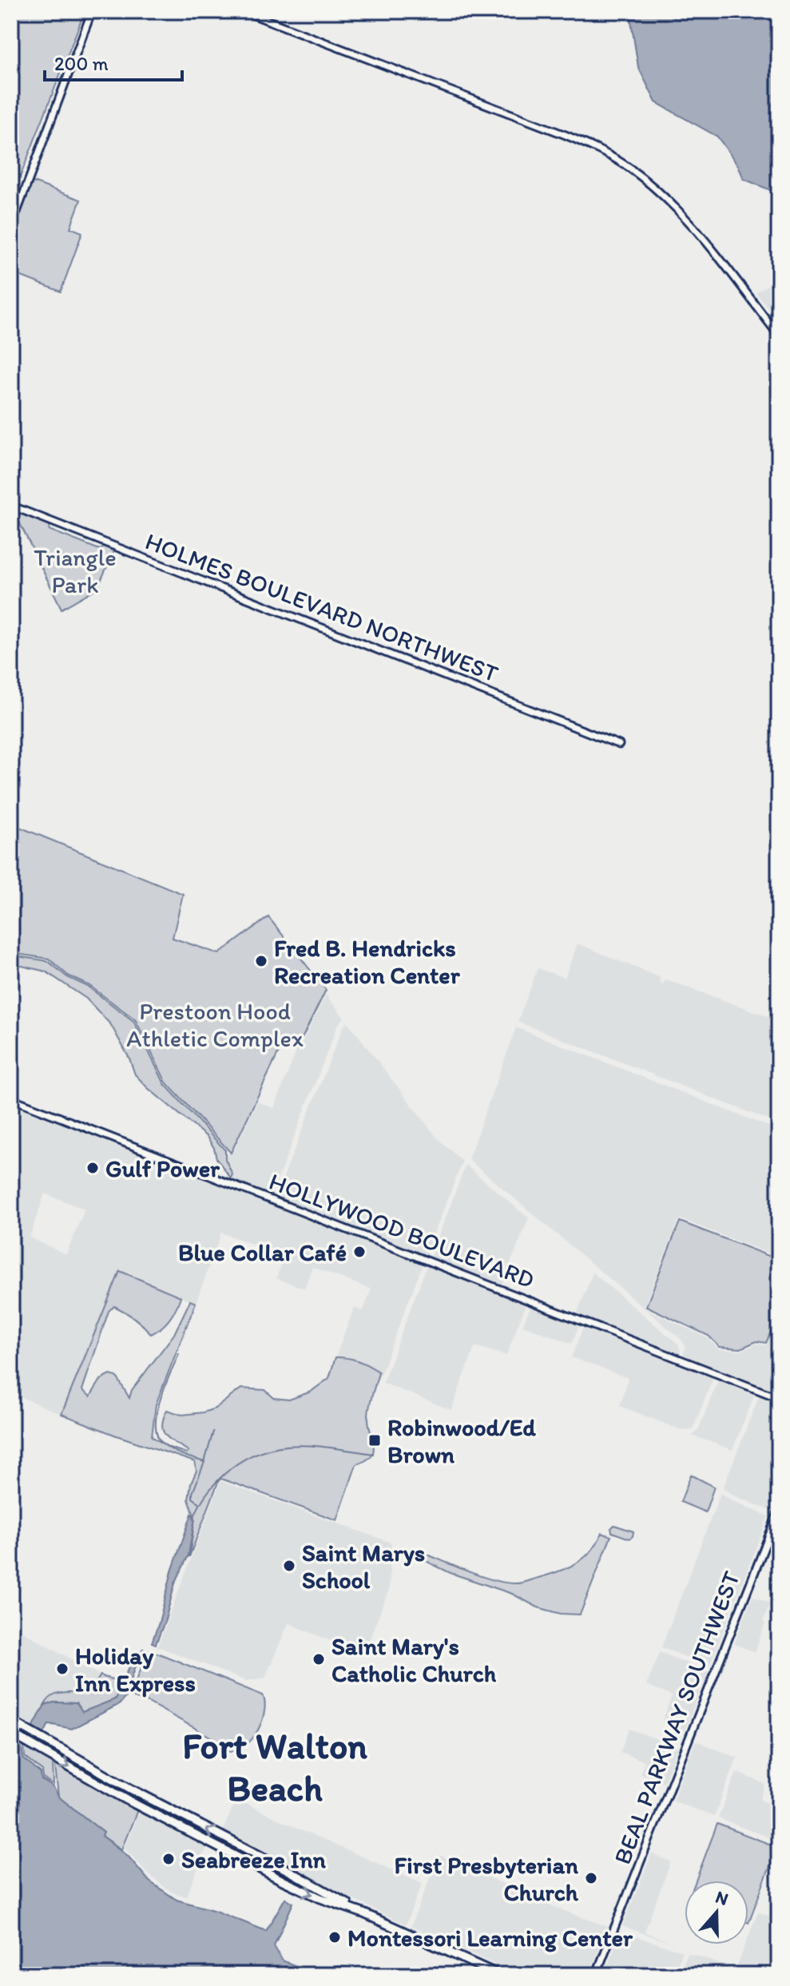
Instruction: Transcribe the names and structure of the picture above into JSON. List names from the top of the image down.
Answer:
{
  "streets": {
    "street": ["HOLMES BOULEVARD NORTHWEST", "HOLLYWOOD BOULEVARD", "BEAL PARKWAY SOUTHWEST"]
  },
  "districts": ["Fort Walton Beach"],
  "parks": ["Triangle Park", "Prestoon Hood Athletic Complex"],
  "places": {
    "other": [
      "Fred B. Hendricks Recreation Center",
      "Gulf Power",
      "Blue Collar Café",
      "Saint Marys School",
      "Saint Mary's Catholic Church",
      "Holiday Inn Express",
      "Seabreeze Inn",
      "First Presbyterian Church",
      "Montessori Learning Center"
    ],
    "transit": ["Robinwood/Ed Brown"]
  },
  "scale_bar": "200 m",
  "north": "top"
}
